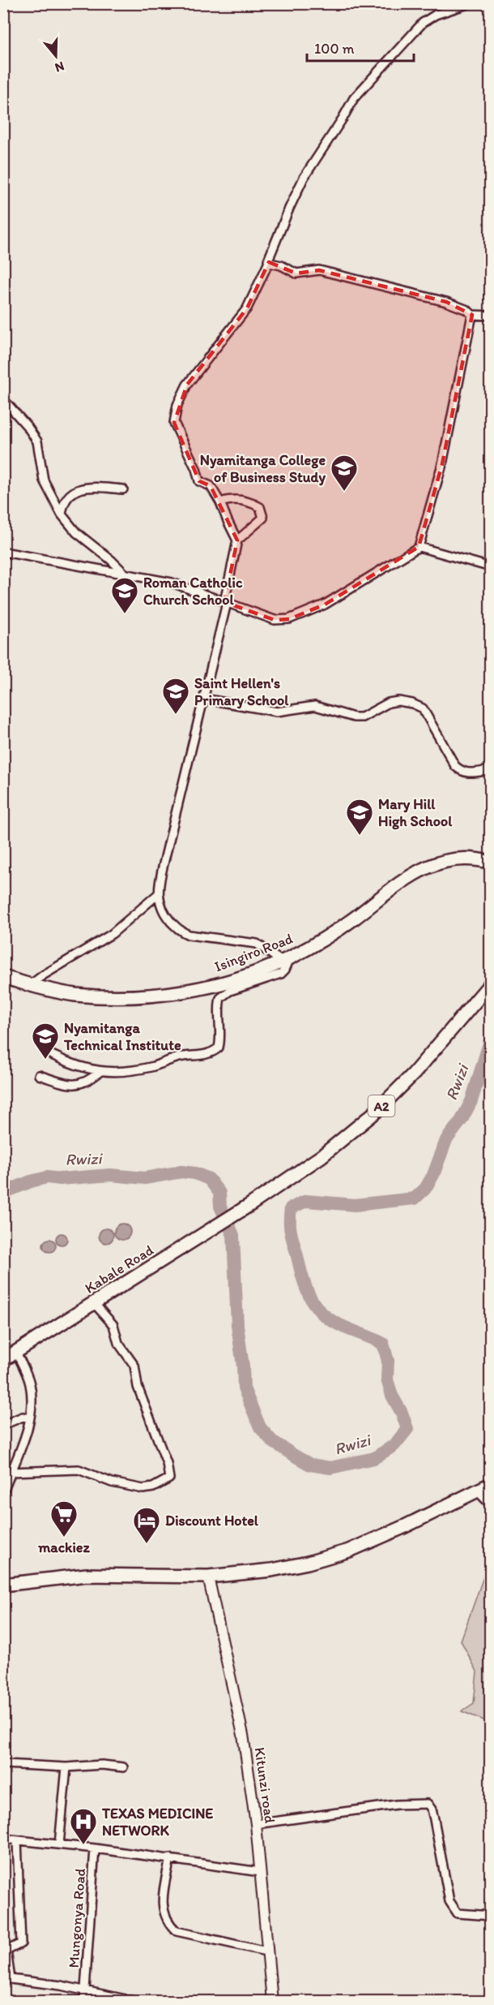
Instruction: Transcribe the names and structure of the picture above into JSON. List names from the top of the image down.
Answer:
{
  "streets": {
    "main road": ["Isingiro Road", "A2", "Kabale Road"],
    "street": ["Kitunzi road", "Mungonya Road"]
  },
  "water": ["Rwizi"],
  "places": {
    "school or university": [
      "Nyamitanga College of Business Study",
      "Roman Catholic Church School",
      "Saint Hellen's Primary School",
      "Mary Hill High School",
      "Nyamitanga Technical Institute"
    ],
    "supermarket": ["mackiez"],
    "hotel": ["Discount Hotel"],
    "hospital": ["TEXAS MEDICINE NETWORK"]
  },
  "scale_bar": "100 m",
  "north": "bottom"
}
